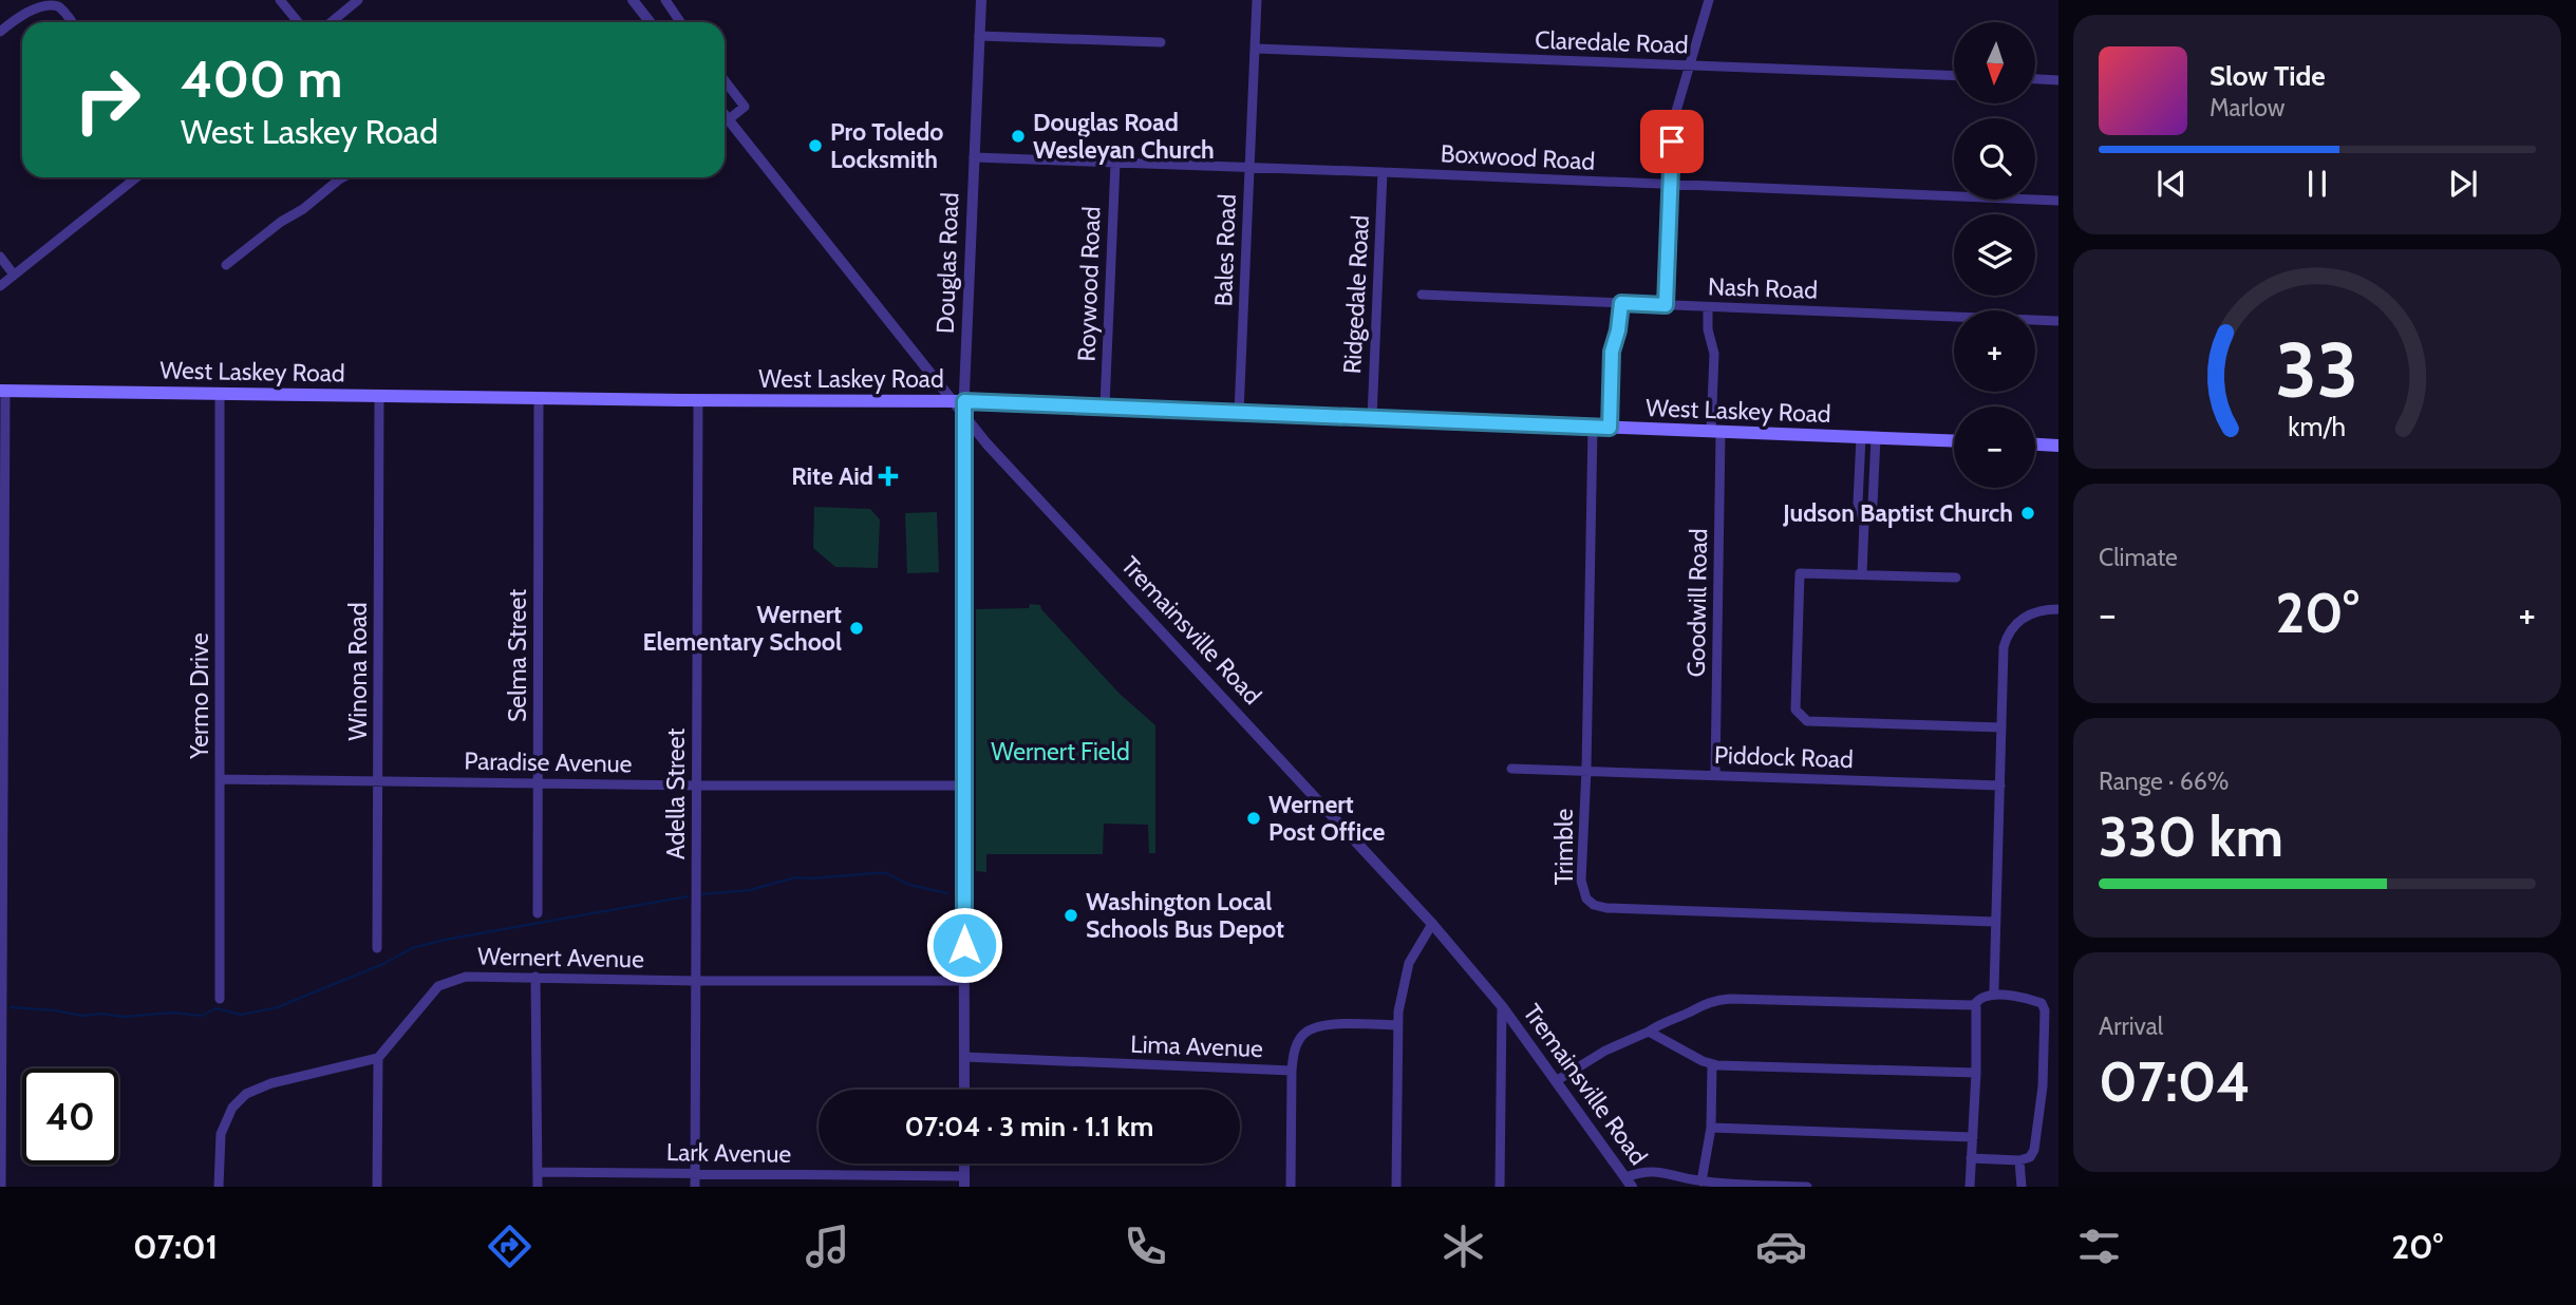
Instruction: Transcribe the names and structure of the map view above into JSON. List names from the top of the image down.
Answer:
{
  "streets": {
    "main road": ["West Laskey Road"],
    "street": [
      "Claredale Road",
      "Boxwood Road",
      "Bales Road",
      "Douglas Road",
      "Roywood Road",
      "Nash Road",
      "Ridgedale Road",
      "Goodwill Road",
      "Tremainsville Road",
      "Selma Street",
      "Winona Road",
      "Yermo Drive",
      "Piddock Road",
      "Paradise Avenue",
      "Adella Street",
      "Trimble",
      "Wernert Avenue",
      "Lima Avenue",
      "Lark Avenue"
    ]
  },
  "crossings": [
    ["Claredale Road", "Bales Road"],
    ["Boxwood Road", "Bales Road"],
    ["Boxwood Road", "Douglas Road"],
    ["Boxwood Road", "Roywood Road"],
    ["Boxwood Road", "Ridgedale Road"],
    ["Bales Road", "West Laskey Road"],
    ["Douglas Road", "West Laskey Road"],
    ["Douglas Road", "Tremainsville Road"],
    ["Douglas Road", "Paradise Avenue"],
    ["Douglas Road", "Wernert Avenue"],
    ["Douglas Road", "Lima Avenue"],
    ["Roywood Road", "West Laskey Road"],
    ["Nash Road", "Goodwill Road"],
    ["Ridgedale Road", "West Laskey Road"],
    ["West Laskey Road", "Goodwill Road"],
    ["West Laskey Road", "Selma Street"],
    ["West Laskey Road", "Winona Road"],
    ["West Laskey Road", "Yermo Drive"],
    ["West Laskey Road", "Adella Street"],
    ["West Laskey Road", "Trimble"],
    ["Goodwill Road", "Piddock Road"],
    ["Selma Street", "Paradise Avenue"],
    ["Winona Road", "Paradise Avenue"],
    ["Yermo Drive", "Paradise Avenue"],
    ["Piddock Road", "Trimble"],
    ["Paradise Avenue", "Adella Street"],
    ["Adella Street", "Wernert Avenue"],
    ["Adella Street", "Lark Avenue"]
  ],
  "parks": ["Wernert Field"],
  "places": {
    "other": [
      "Douglas Road Wesleyan Church",
      "Pro Toledo Locksmith",
      "Judson Baptist Church",
      "Wernert Elementary School",
      "Wernert Post Office",
      "Washington Local Schools Bus Depot"
    ],
    "health": ["Rite Aid"]
  },
  "north": "bottom",
  "page": {
    "map_buttons": ["+", "−"],
    "turn": ["400 m", "West Laskey Road"],
    "song": ["Slow Tide", "Marlow"],
    "tile": [
      "Climate",
      ["Range · 66%", "330 km"],
      ["Arrival", "07:04"]
    ],
    "heat": ["−", "20°", "+"],
    "limit": "40",
    "trip": "07:04 · 3 min · 1.1 km",
    "tabs": ["07:01", "20°"],
    "gauge": ["33", "km/h"]
  }
}
